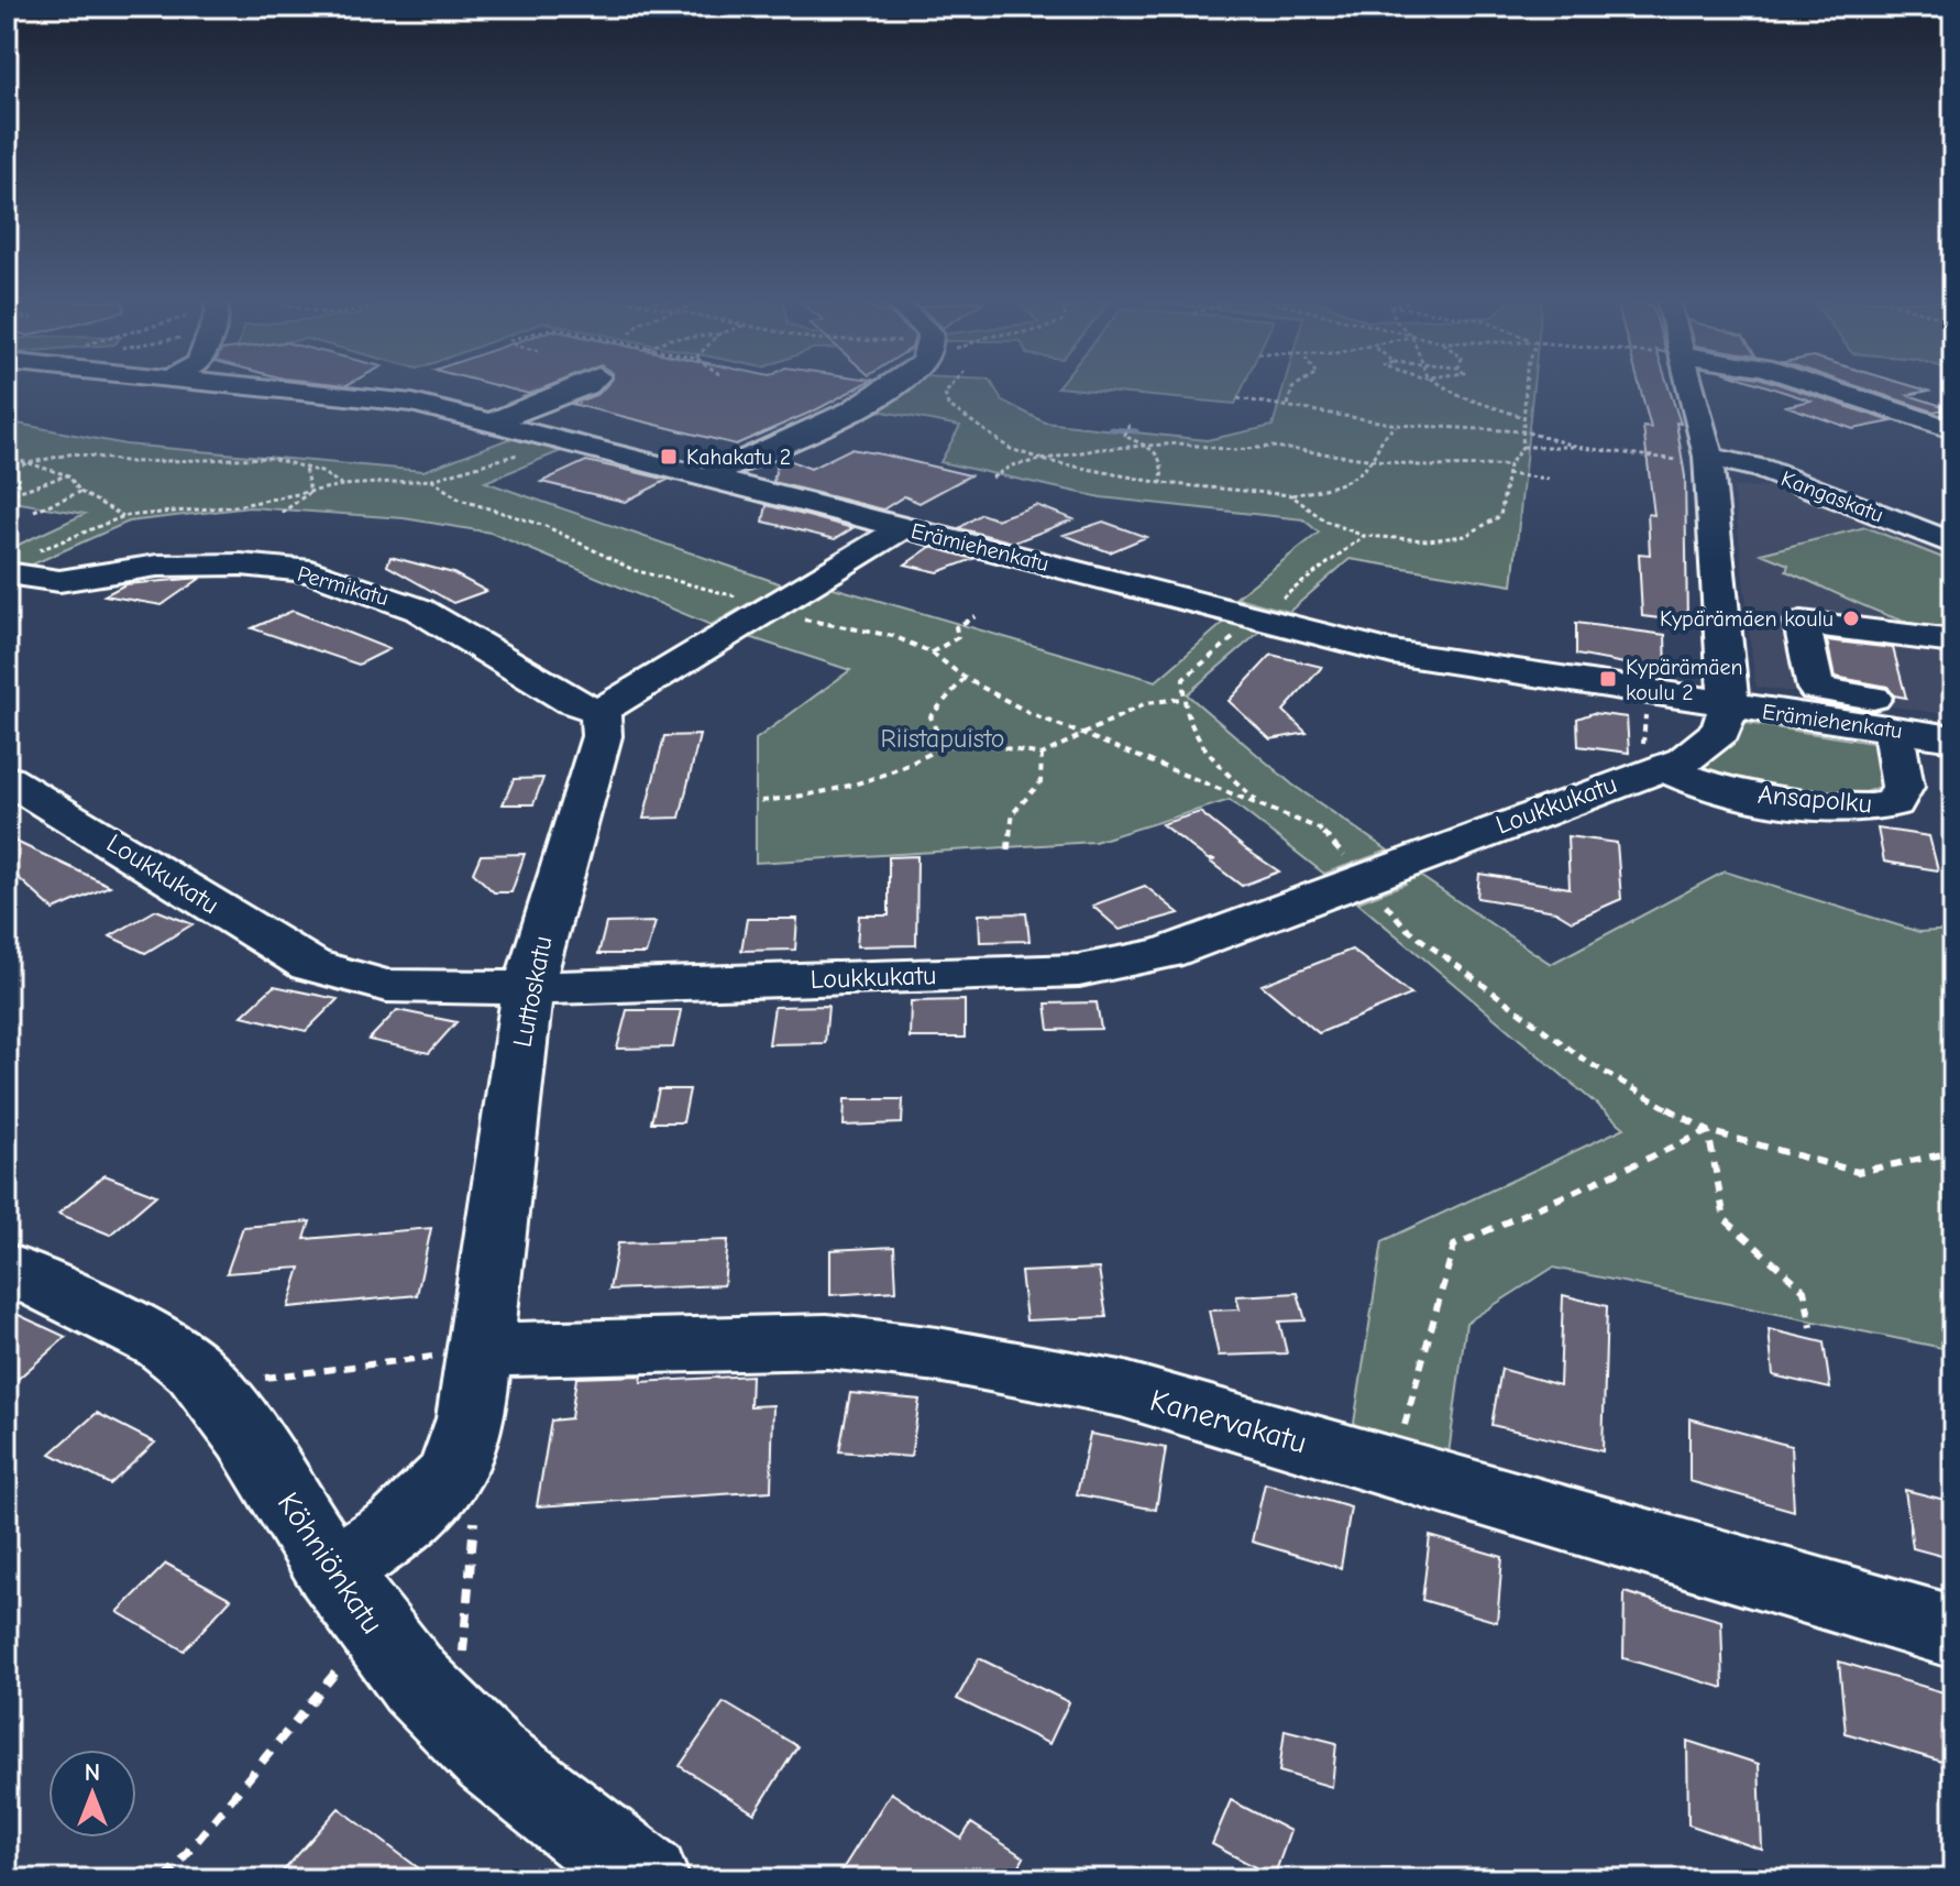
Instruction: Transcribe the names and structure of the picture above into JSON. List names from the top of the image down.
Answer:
{
  "streets": {
    "street": [
      "Kangaskatu",
      "Erämiehenkatu",
      "Permikatu",
      "Ansapolku",
      "Loukkukatu",
      "Luttoskatu",
      "Kanervakatu",
      "Köhniönkatu"
    ]
  },
  "crossings": [
    ["Erämiehenkatu", "Ansapolku"],
    ["Erämiehenkatu", "Loukkukatu"],
    ["Permikatu", "Luttoskatu"],
    ["Ansapolku", "Loukkukatu"],
    ["Loukkukatu", "Luttoskatu"],
    ["Luttoskatu", "Kanervakatu"],
    ["Luttoskatu", "Köhniönkatu"]
  ],
  "parks": ["Riistapuisto"],
  "places": {
    "transit": ["Kahakatu 2", "Kypärämäen koulu 2"],
    "other": ["Kypärämäen koulu"]
  },
  "north": "top"
}
